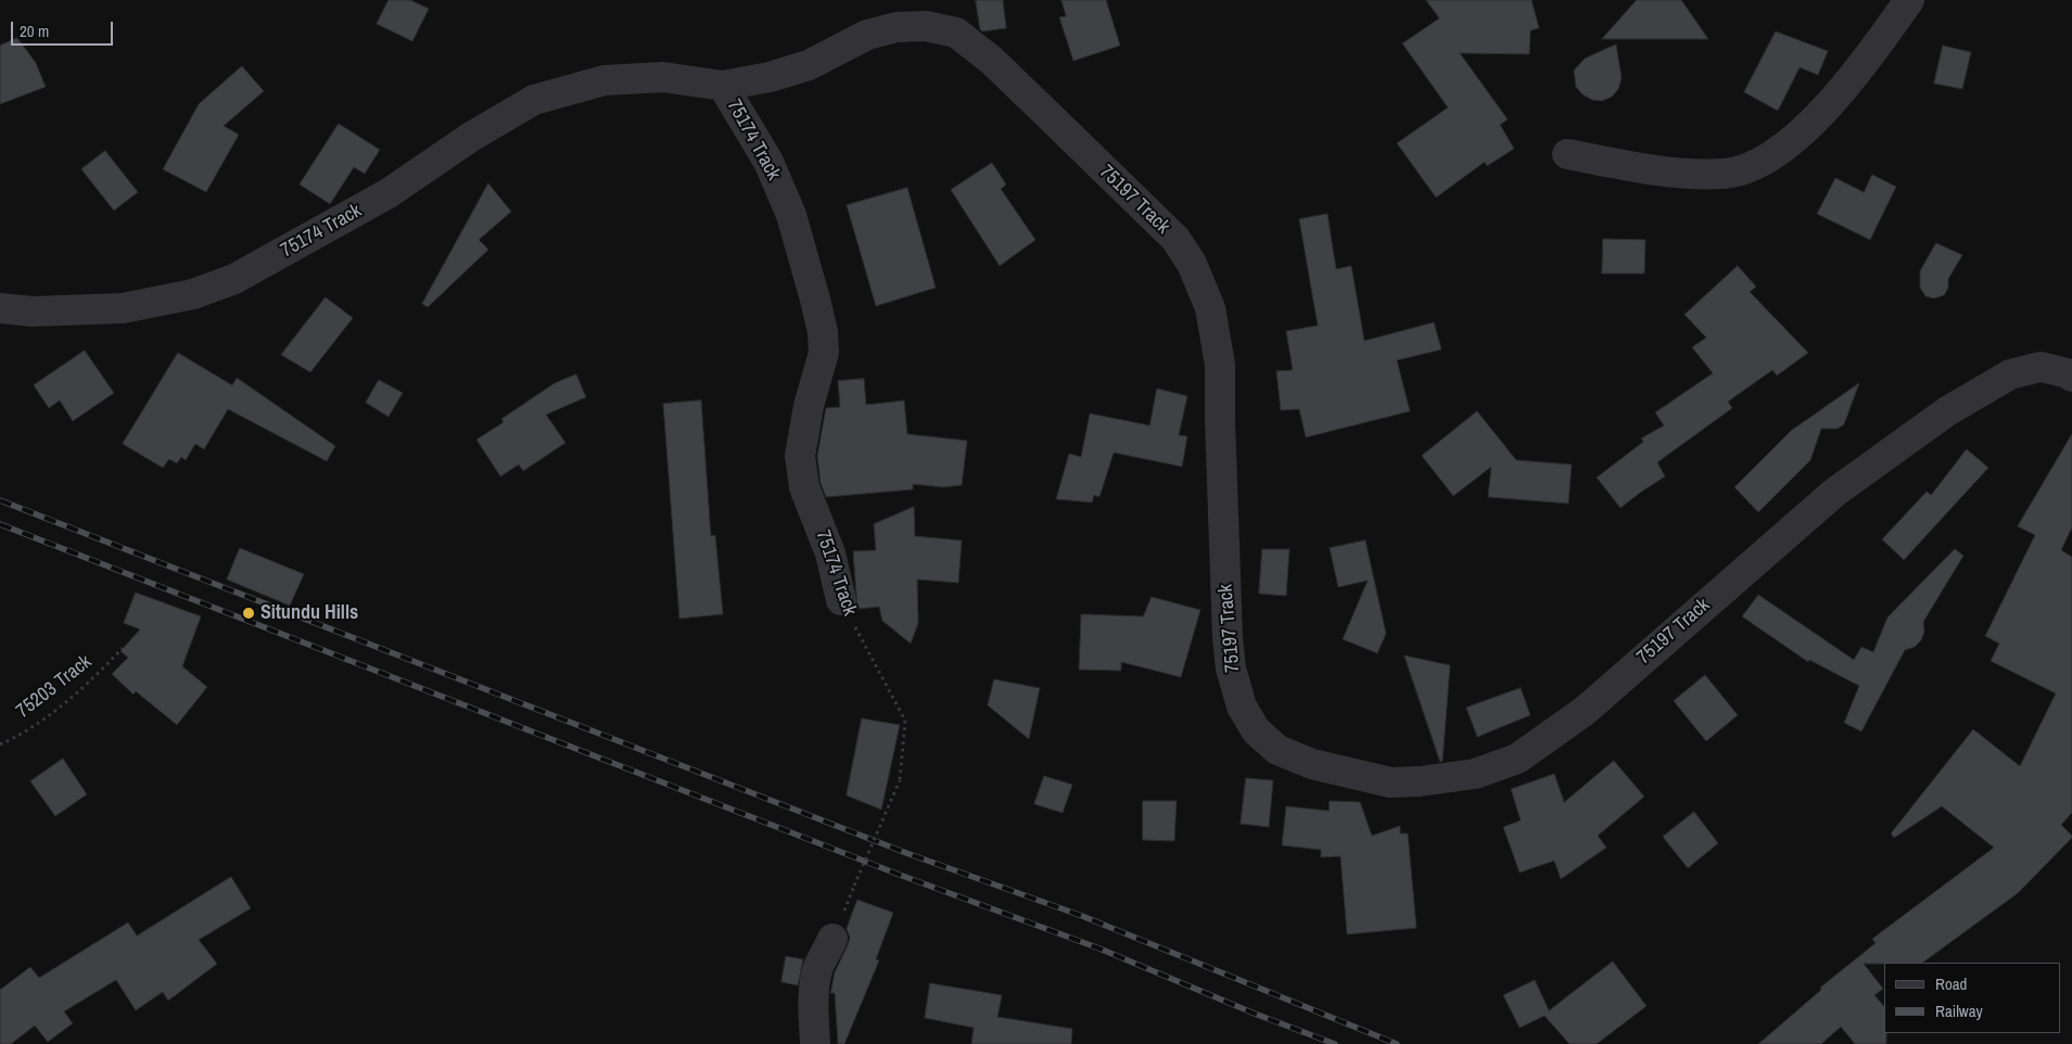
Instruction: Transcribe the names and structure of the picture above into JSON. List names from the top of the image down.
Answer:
{
  "streets": {
    "street": ["75174 Track", "75197 Track"],
    "path": ["75203 Track"]
  },
  "crossings": [
    ["75174 Track", "75197 Track"]
  ],
  "places": ["Situndu Hills"],
  "legend": ["Road", "Railway"],
  "scale_bar": "20 m"
}
